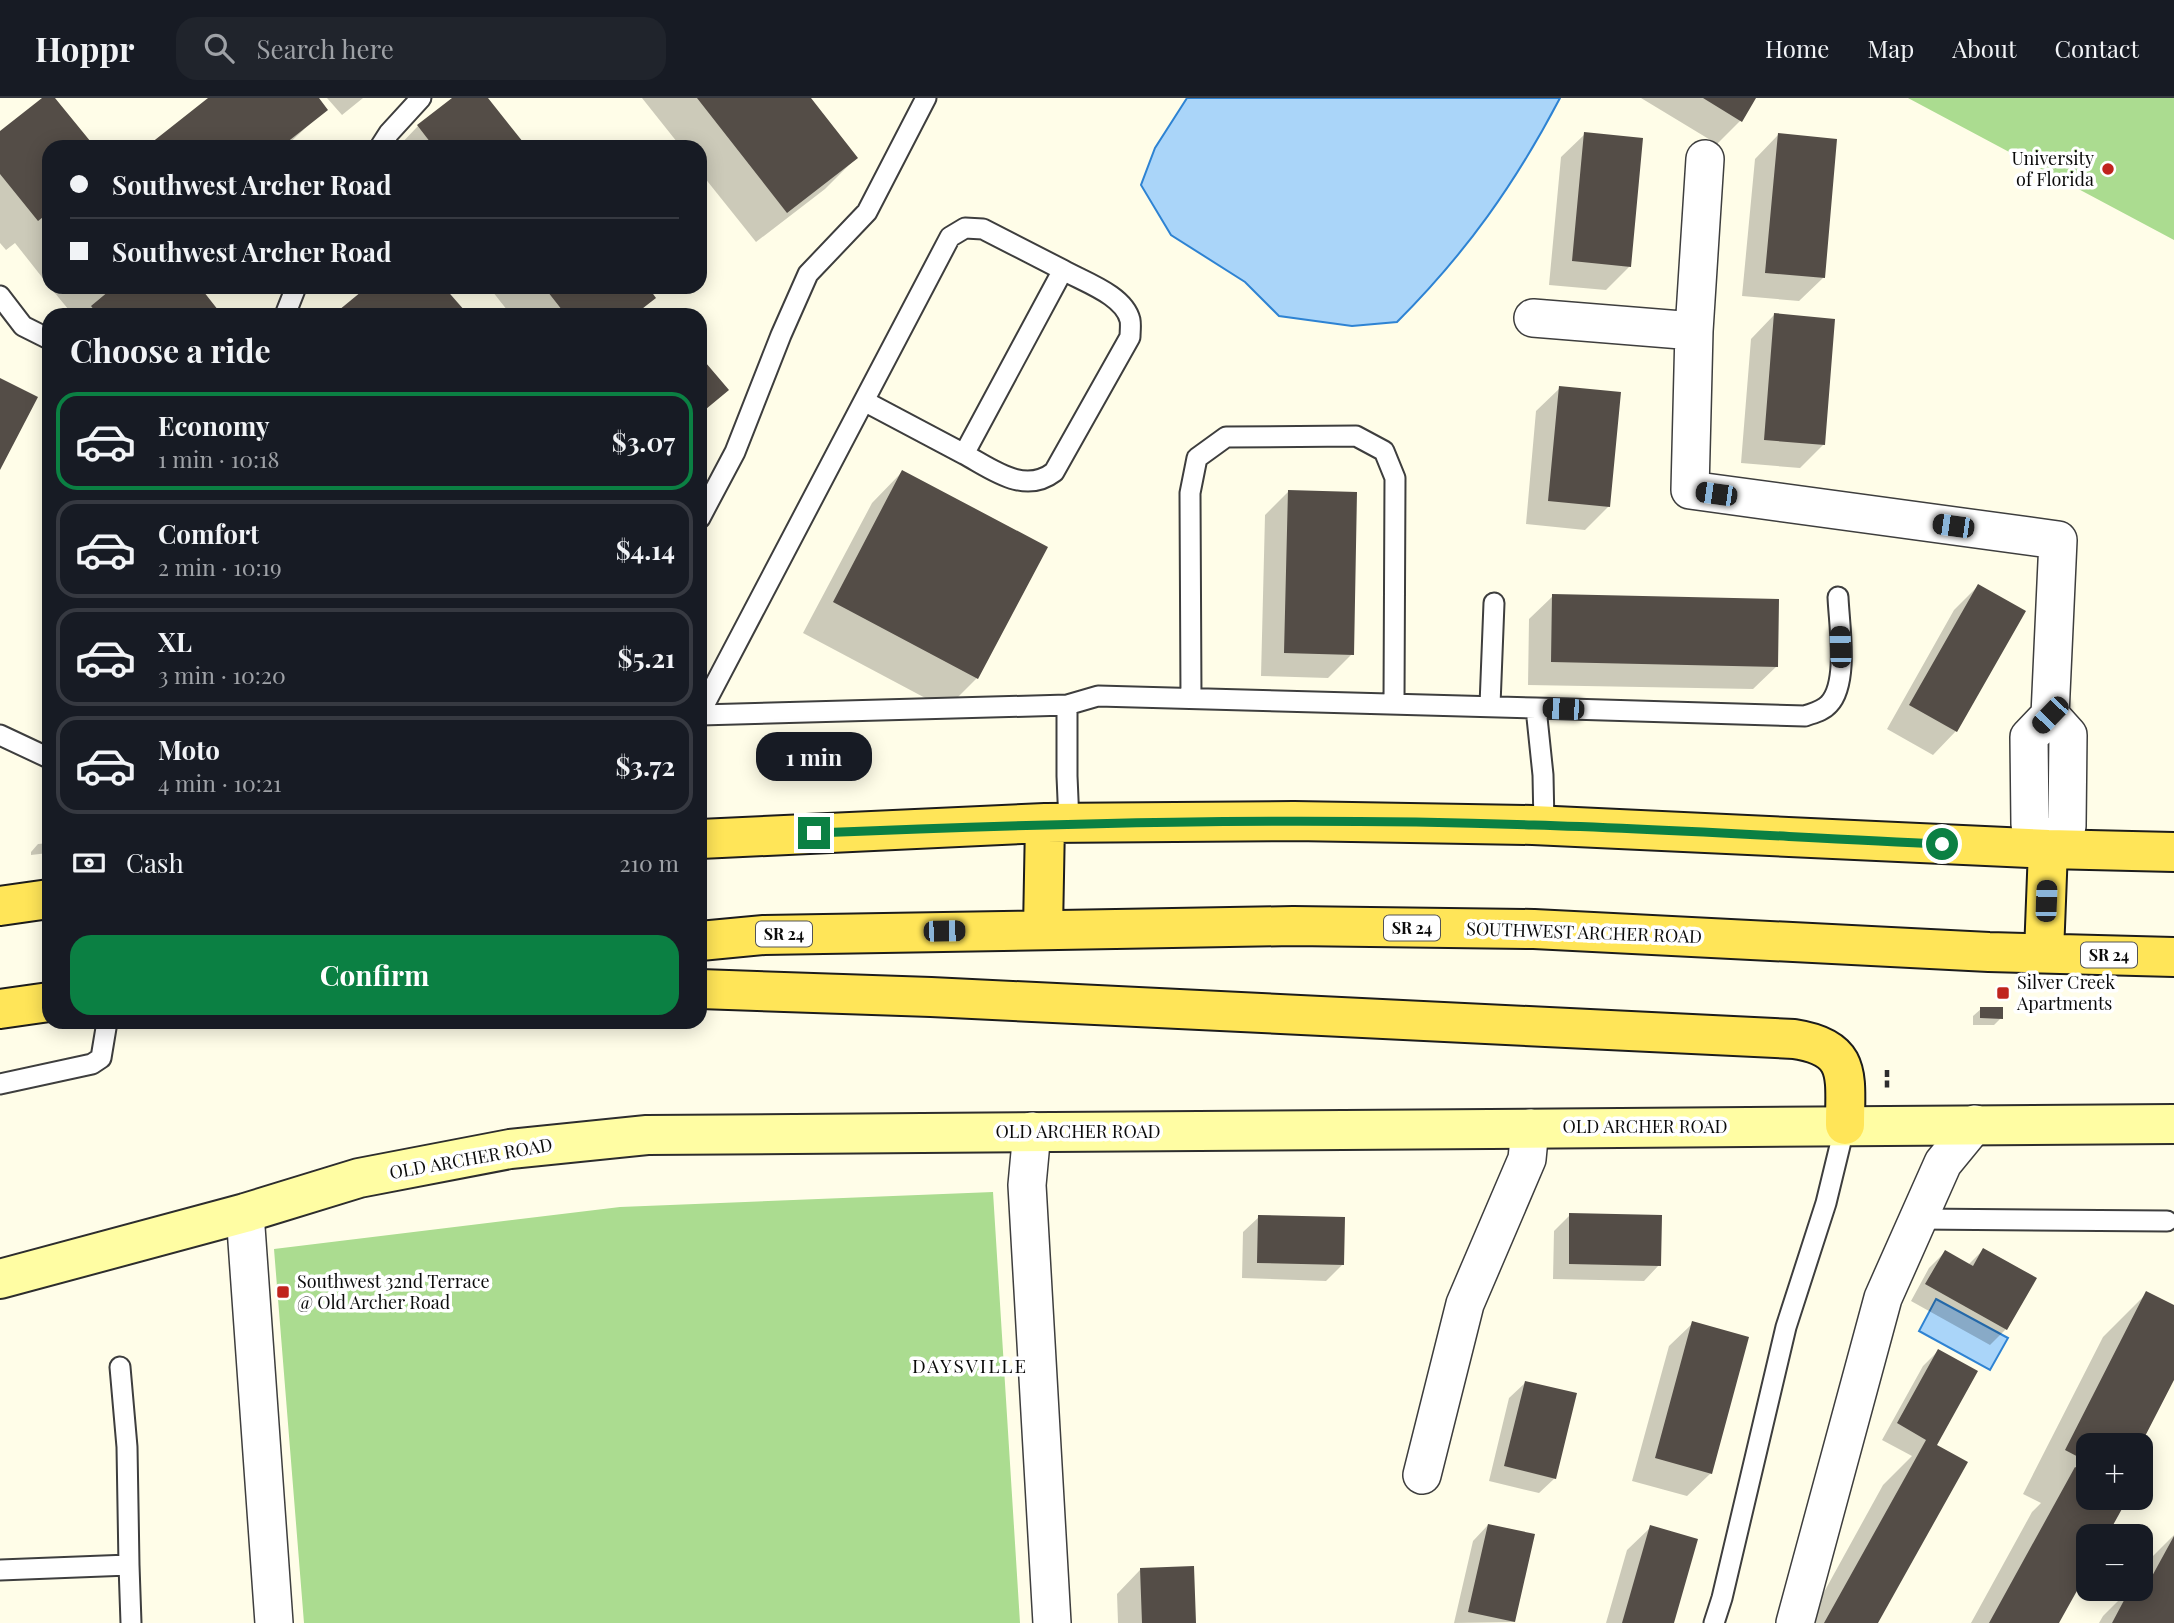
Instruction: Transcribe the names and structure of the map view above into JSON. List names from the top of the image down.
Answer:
{
  "streets": {
    "main road": ["SR 24", "SOUTHWEST ARCHER ROAD"],
    "street": ["OLD ARCHER ROAD"]
  },
  "districts": ["DAYSVILLE"],
  "places": {
    "other": ["University of Florida"],
    "transit": ["Silver Creek Apartments", "Southwest 32nd Terrace @ Old Archer Road"]
  },
  "page": {
    "header": "Hoppr",
    "search": "Search here",
    "nav": [
      "Home",
      "Map",
      "About",
      "Contact"
    ],
    "banner": ["Southwest Archer Road", "Southwest Archer Road"],
    "heading": "Choose a ride",
    "list": [
      {
        "name": "Economy",
        "note": "1 min · 10:18",
        "value": "$3.07"
      },
      {
        "name": "Comfort",
        "note": "2 min · 10:19",
        "value": "$4.14"
      },
      {
        "name": "XL",
        "note": "3 min · 10:20",
        "value": "$5.21"
      },
      {
        "name": "Moto",
        "note": "4 min · 10:21",
        "value": "$3.72"
      }
    ],
    "bubble": "1 min",
    "pay": ["Cash", "210 m"],
    "buttons": "Confirm",
    "map_buttons": ["+", "−"]
  }
}
